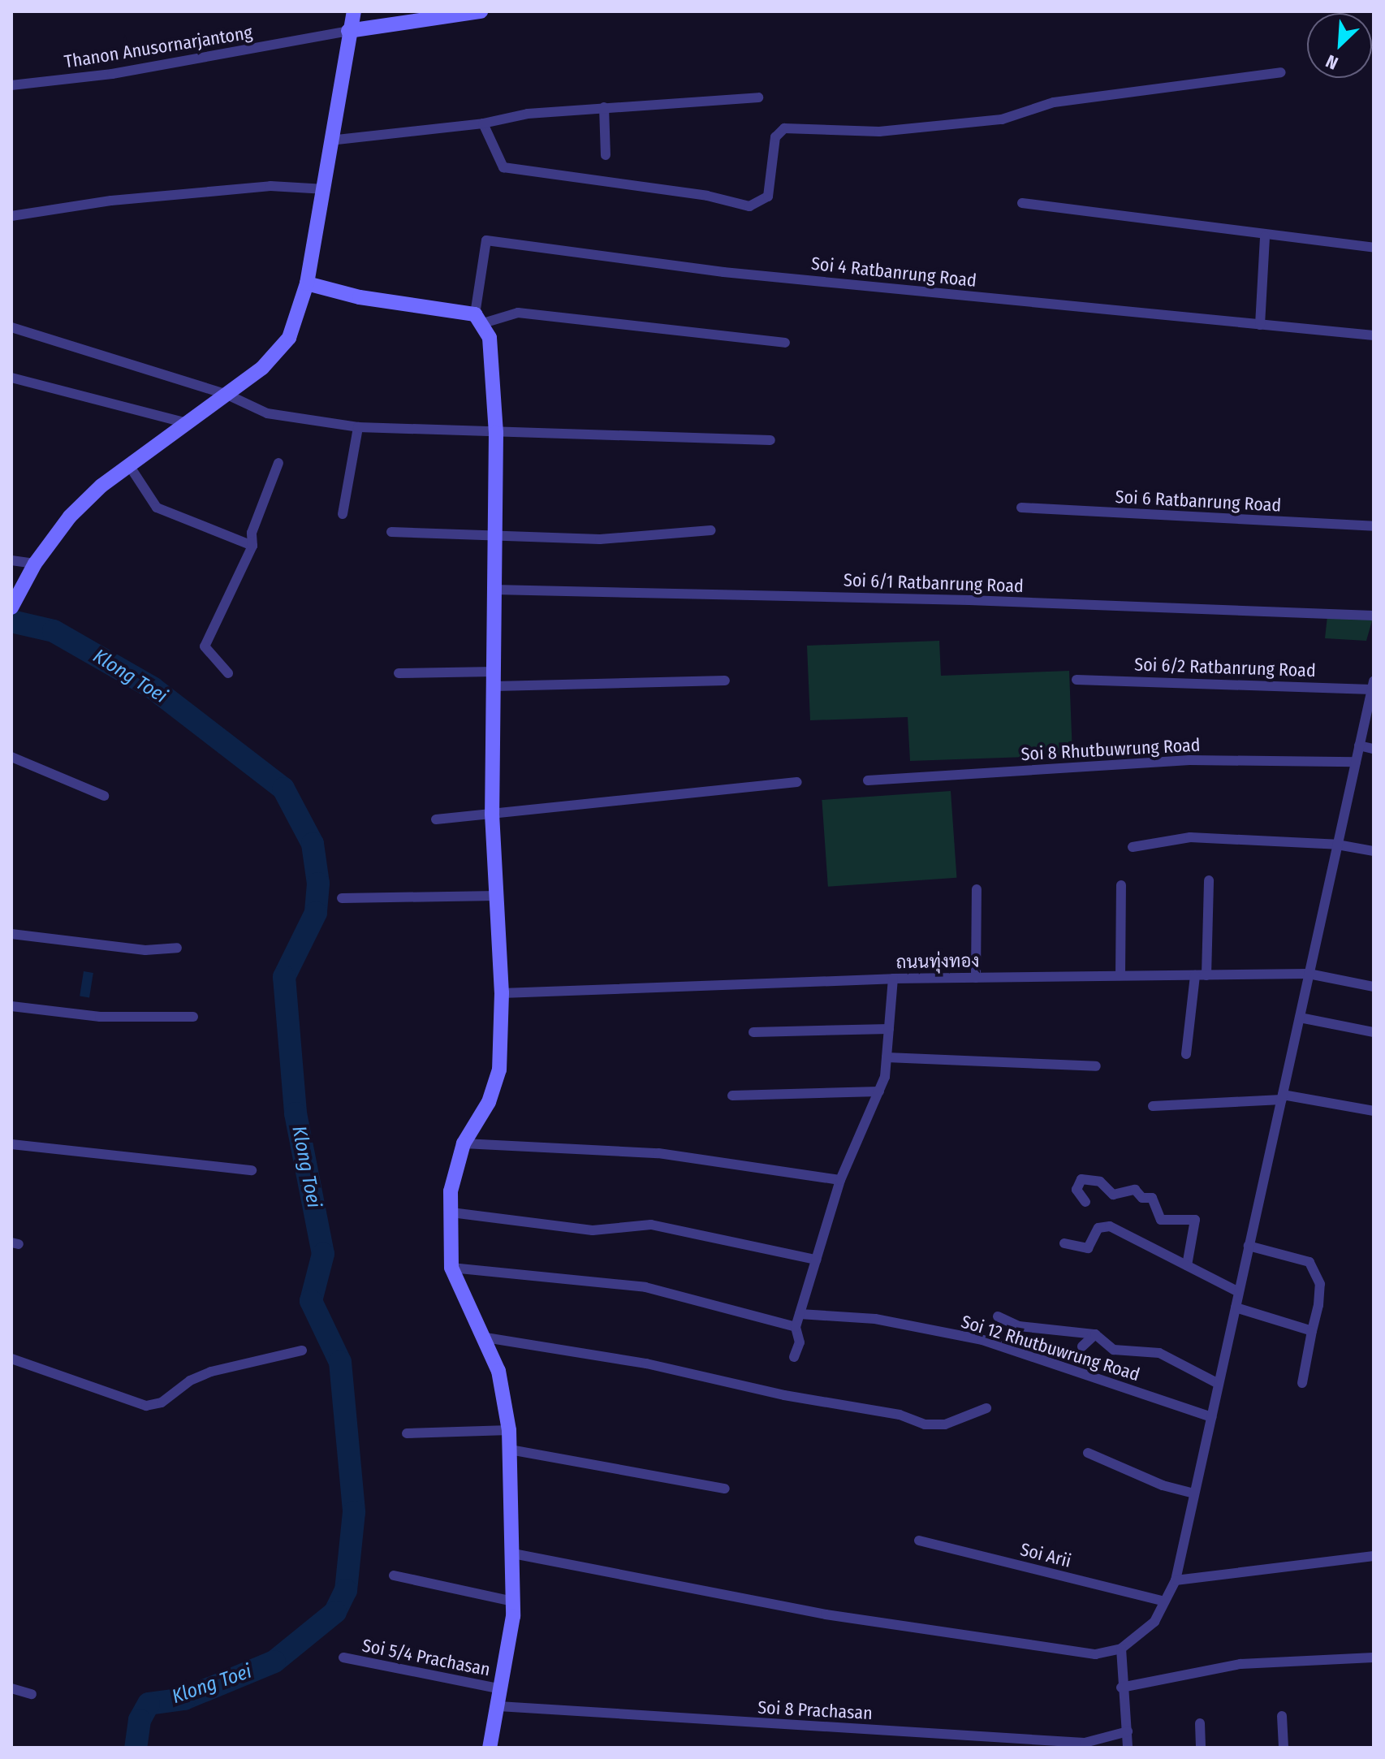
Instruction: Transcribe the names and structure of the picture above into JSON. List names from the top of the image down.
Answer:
{
  "streets": {
    "street": [
      "Thanon Anusornarjantong",
      "Soi 4 Ratbanrung Road",
      "Soi 6 Ratbanrung Road",
      "Soi 6/1 Ratbanrung Road",
      "Soi 6/2 Ratbanrung Road",
      "Soi 8 Rhutbuwrung Road",
      "ถนนทุ่งทอง",
      "Soi 12 Rhutbuwrung Road",
      "Soi Arii",
      "Soi 5/4 Prachasan",
      "Soi 8 Prachasan"
    ]
  },
  "water": ["Klong Toei"],
  "north": "bottom left"
}
